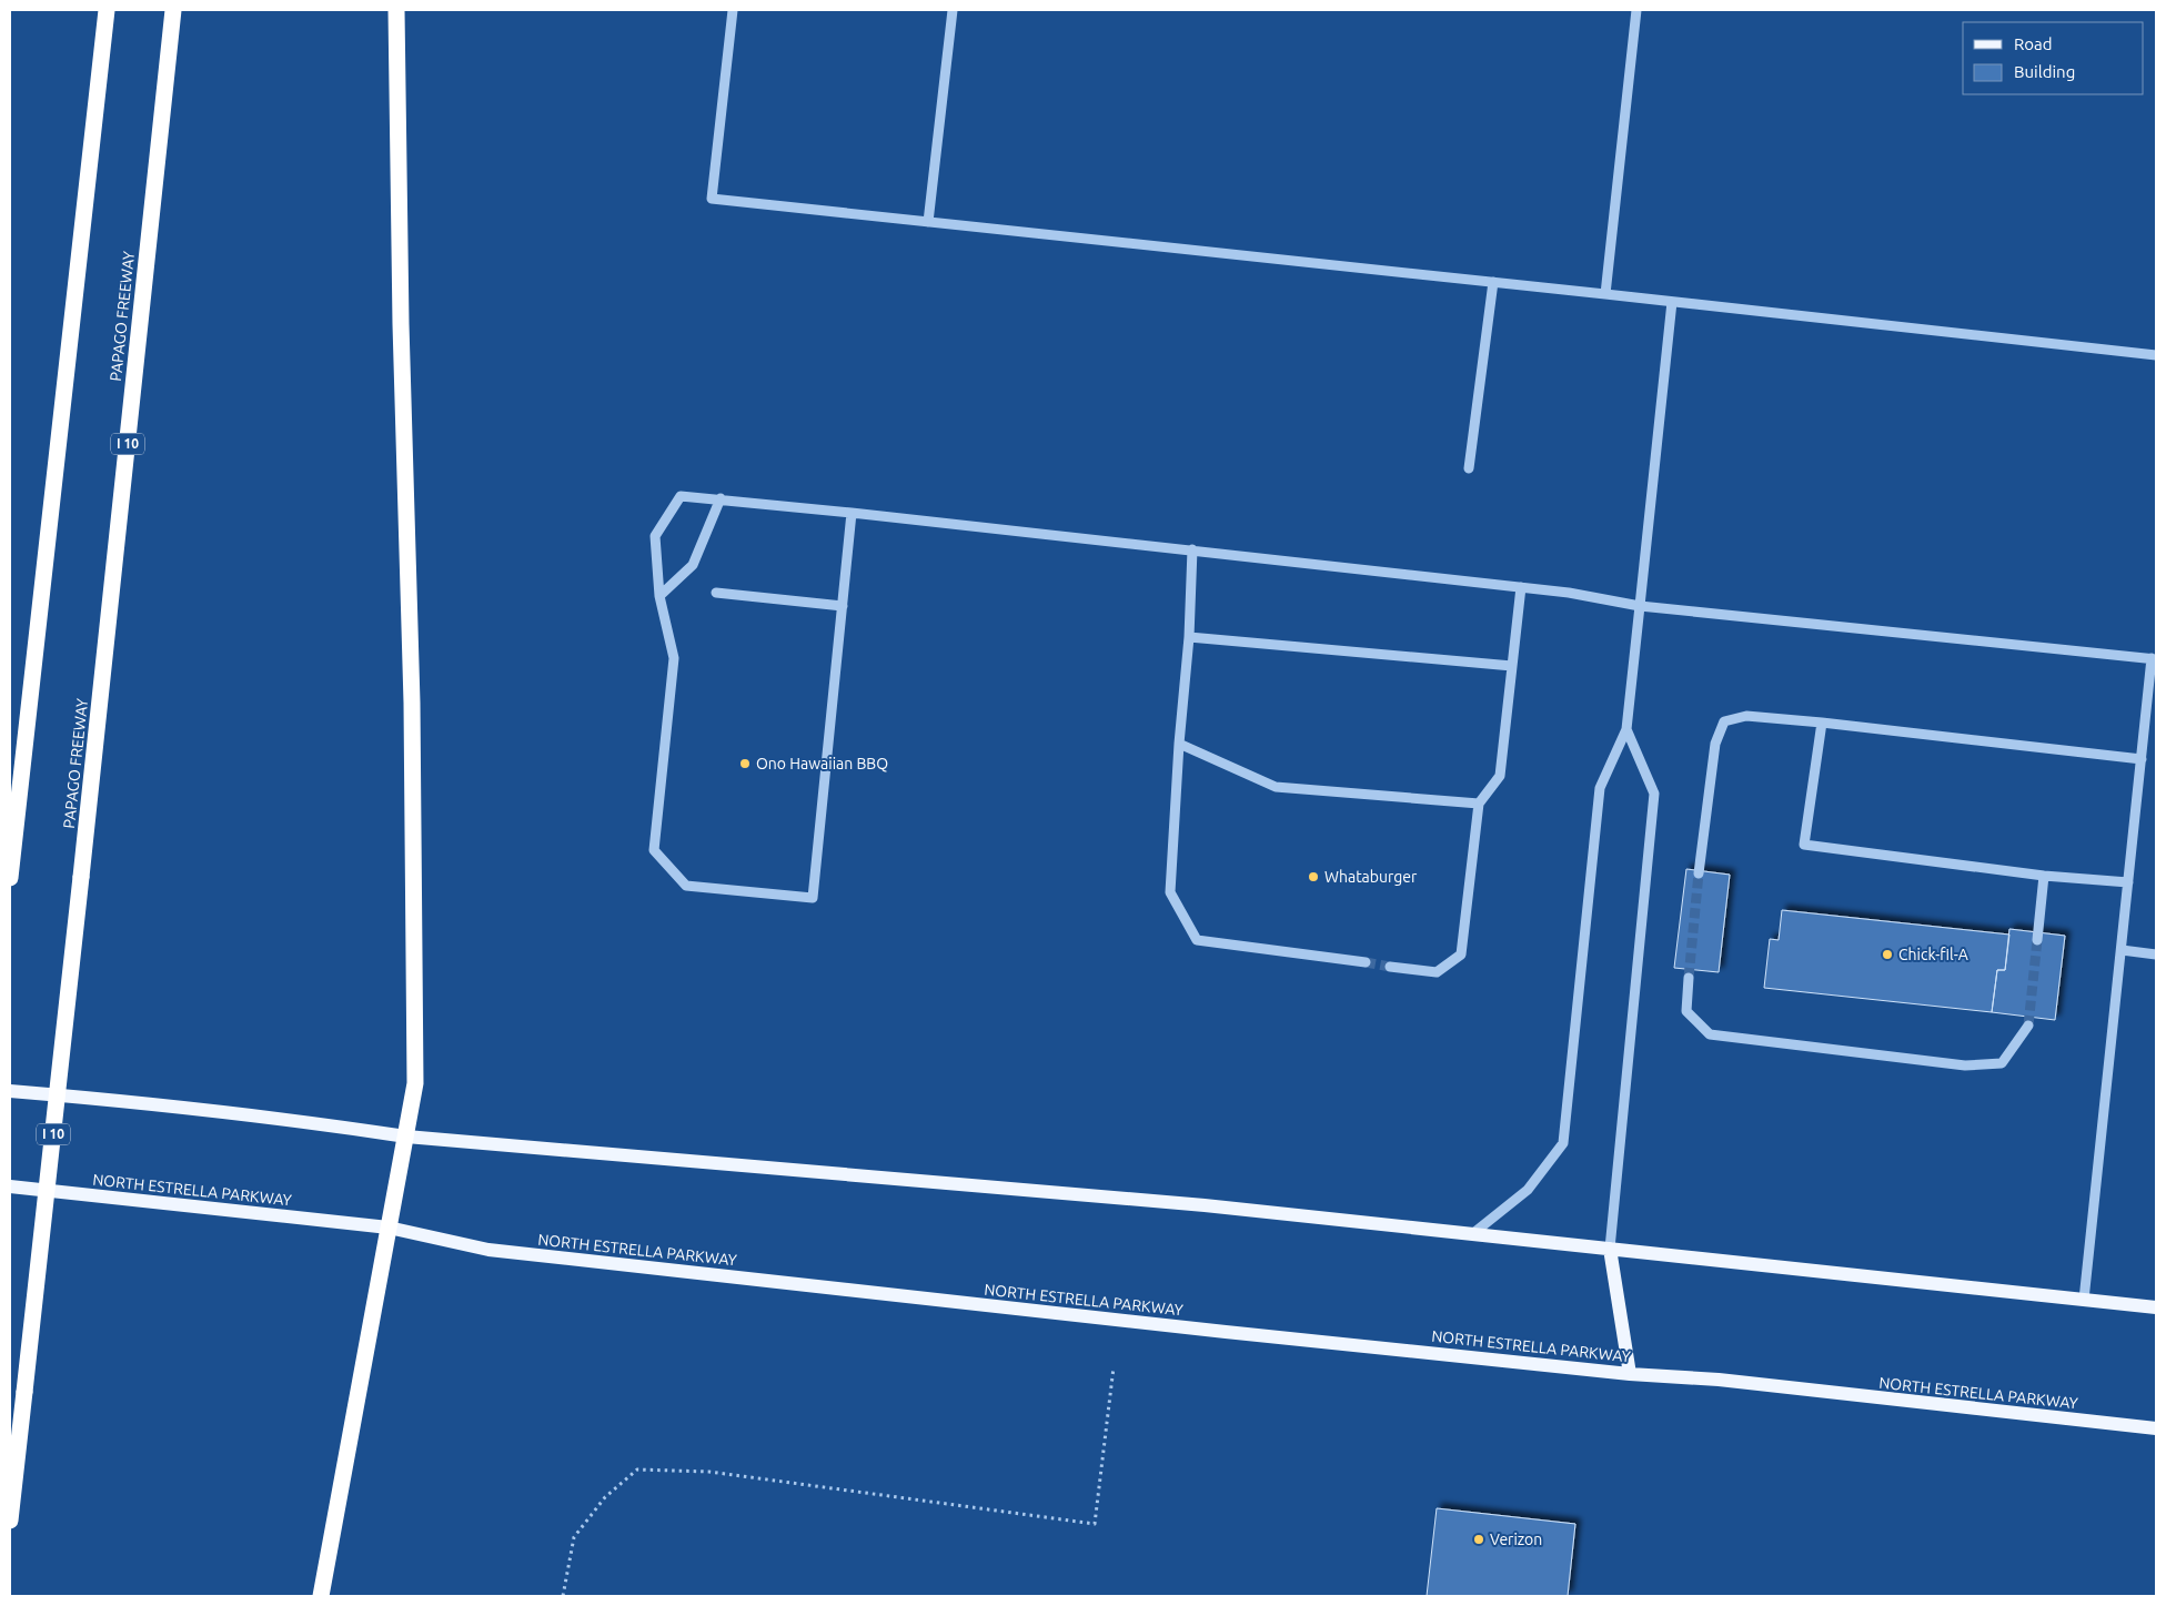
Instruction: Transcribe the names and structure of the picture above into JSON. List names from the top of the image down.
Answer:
{
  "streets": {
    "highway": ["PAPAGO FREEWAY", "I 10"],
    "main road": ["NORTH ESTRELLA PARKWAY"]
  },
  "places": [
    "Ono Hawaiian BBQ",
    "Whataburger",
    "Chick-fil-A",
    "Verizon"
  ],
  "legend": ["Road", "Building"]
}
